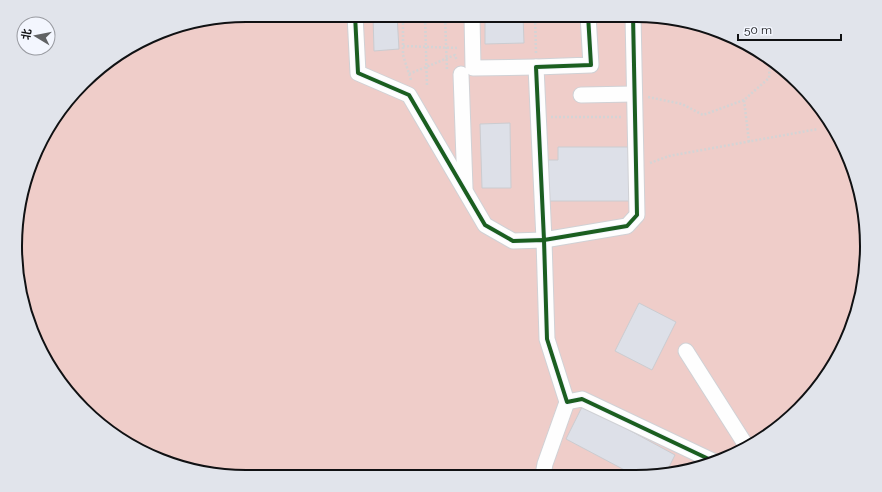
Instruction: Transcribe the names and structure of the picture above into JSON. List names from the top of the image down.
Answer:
{
  "scale_bar": "50 m",
  "north": "left"
}
